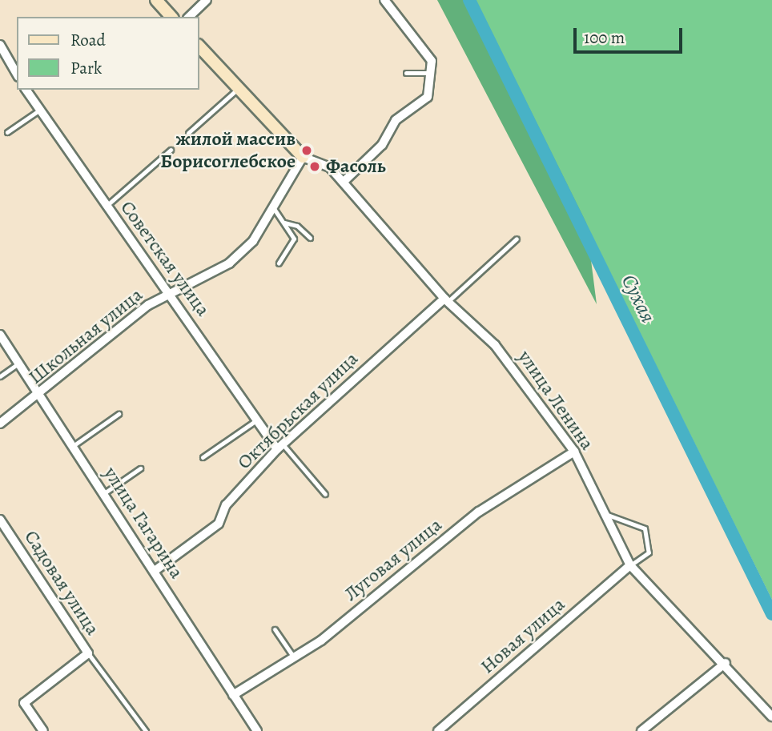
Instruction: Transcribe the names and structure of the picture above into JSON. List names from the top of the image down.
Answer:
{
  "streets": {
    "street": [
      "Советская улица",
      "Школьная улица",
      "улица Ленина",
      "Октябрьская улица",
      "улица Гагарина",
      "Луговая улица",
      "Садовая улица",
      "Новая улица"
    ]
  },
  "crossings": [
    ["Советская улица", "Школьная улица"],
    ["Советская улица", "Октябрьская улица"],
    ["Школьная улица", "улица Ленина"],
    ["Школьная улица", "улица Гагарина"],
    ["улица Ленина", "Октябрьская улица"],
    ["улица Ленина", "Луговая улица"],
    ["улица Ленина", "Новая улица"],
    ["Октябрьская улица", "улица Гагарина"],
    ["улица Гагарина", "Луговая улица"]
  ],
  "water": ["Сухая"],
  "places": ["жилой массив Борисоглебское", "Фасоль"],
  "legend": ["Road", "Park"],
  "scale_bar": "100 m"
}
